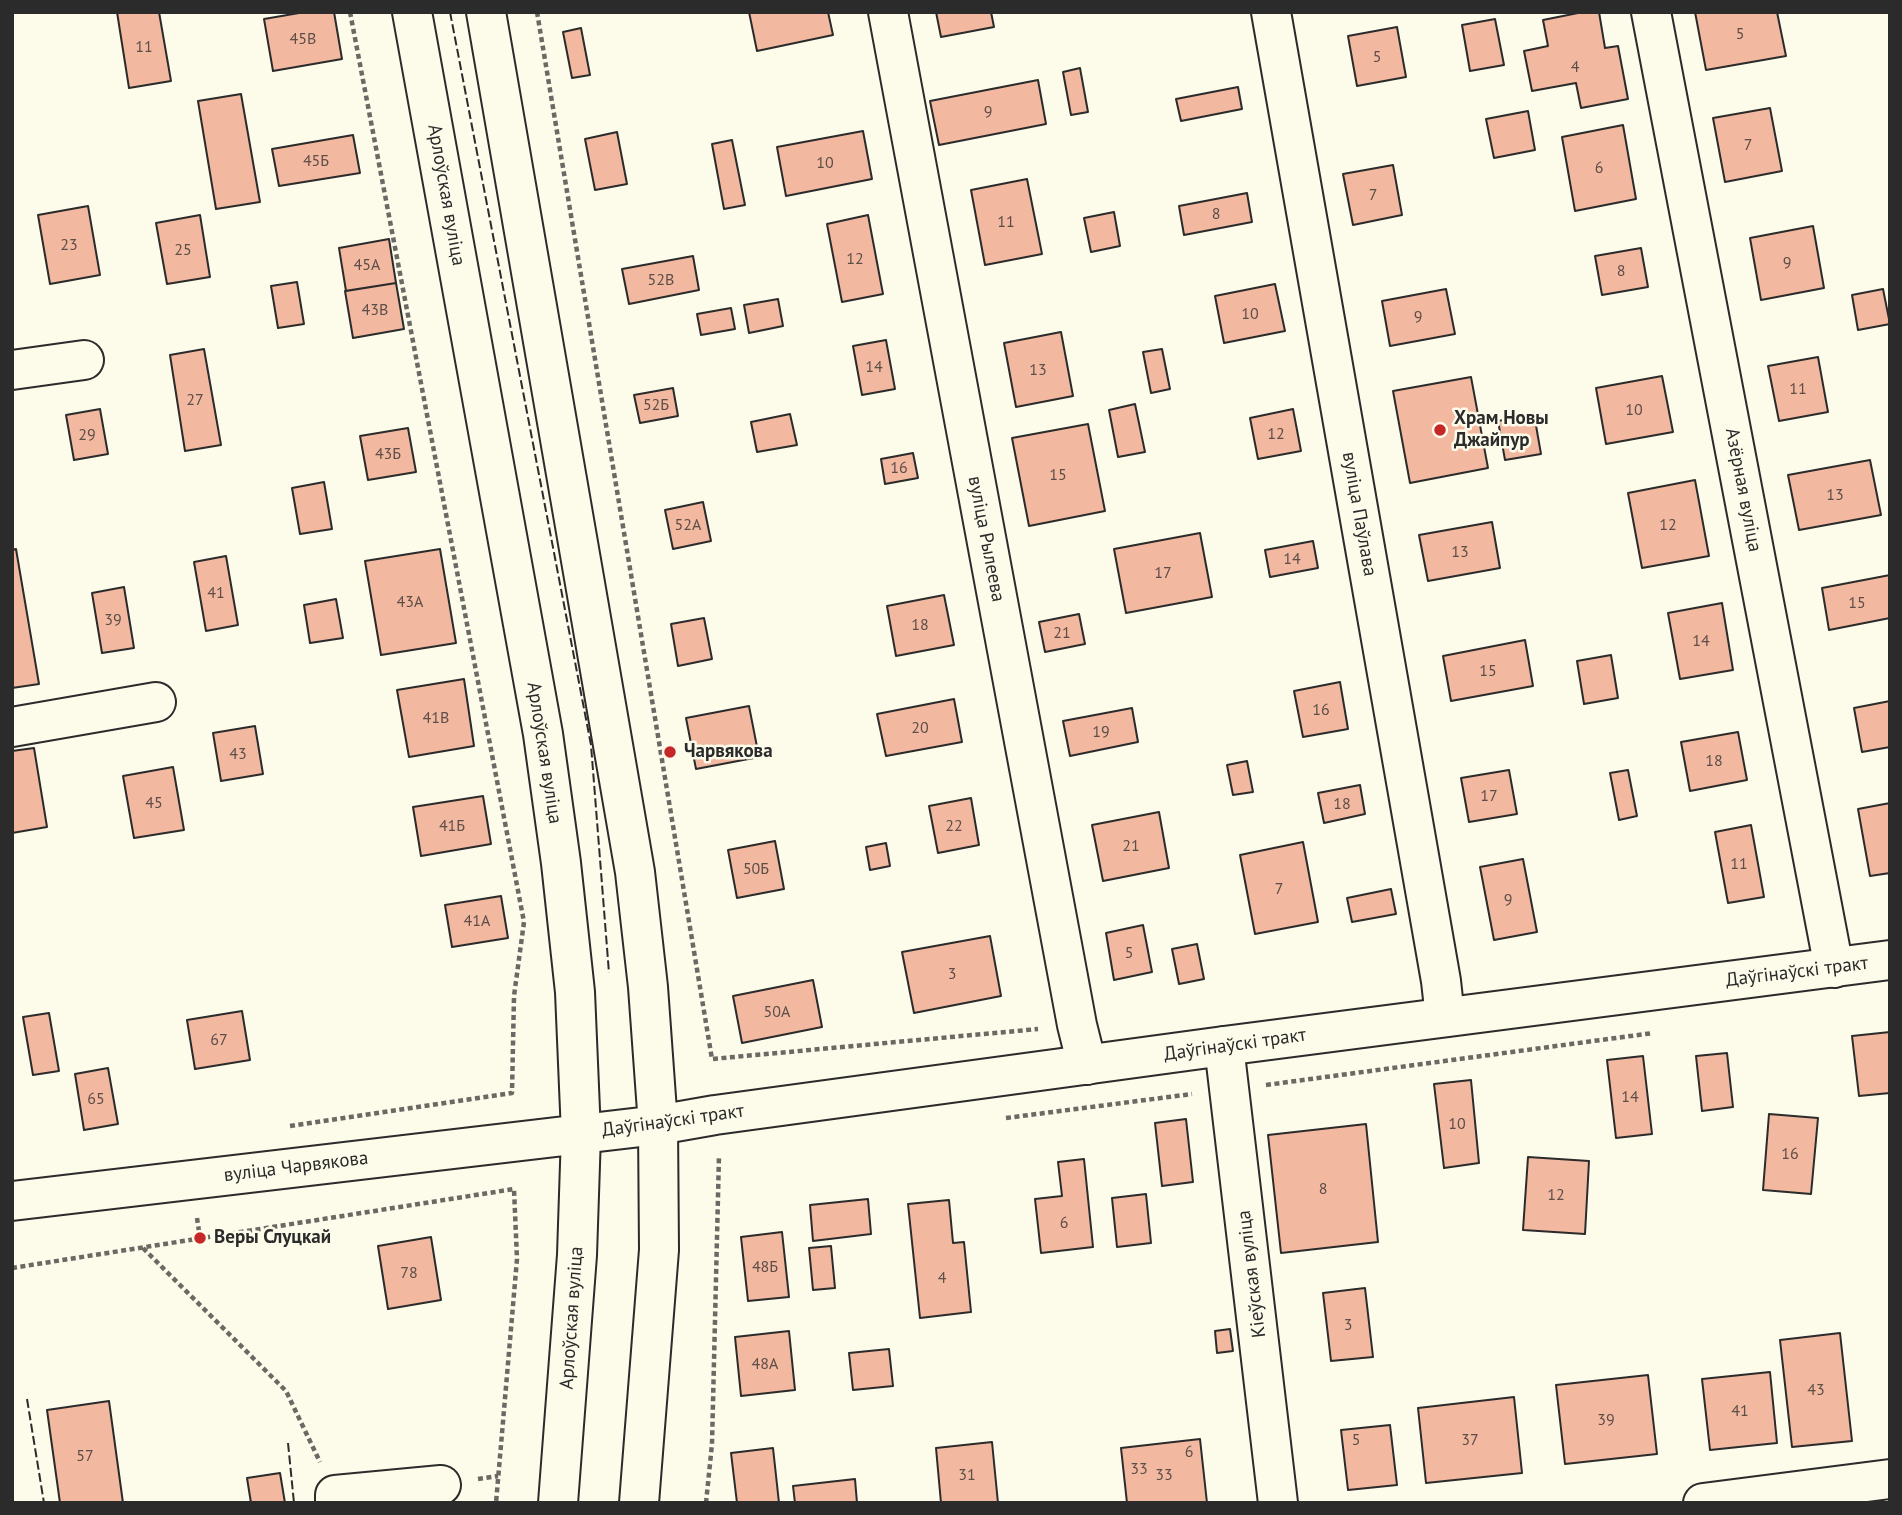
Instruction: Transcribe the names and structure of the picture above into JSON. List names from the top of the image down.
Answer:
{
  "streets": {
    "main road": [
      "Арлоўская вуліца",
      "Азёрная вуліца",
      "вуліца Паўлава",
      "вуліца Рылеева",
      "Даўгінаўскі тракт",
      "вуліца Чарвякова",
      "Кіеўская вуліца"
    ]
  },
  "crossings": [
    ["Арлоўская вуліца", "Даўгінаўскі тракт"],
    ["Арлоўская вуліца", "вуліца Чарвякова"],
    ["Азёрная вуліца", "Даўгінаўскі тракт"],
    ["вуліца Паўлава", "Даўгінаўскі тракт"],
    ["вуліца Рылеева", "Даўгінаўскі тракт"],
    ["Даўгінаўскі тракт", "вуліца Чарвякова"],
    ["Даўгінаўскі тракт", "Кіеўская вуліца"]
  ],
  "places": ["Храм Новы Джайпур", "Чарвякова", "Веры Слуцкай"],
  "house_numbers": [
    "5",
    "45В",
    "11",
    "5",
    "4",
    "9",
    "7",
    "45Б",
    "10",
    "6",
    "7",
    "8",
    "11",
    "23",
    "25",
    "12",
    "9",
    "45А",
    "8",
    "52В",
    "43В",
    "10",
    "9",
    "14",
    "13",
    "11",
    "27",
    "52Б",
    "10",
    "12",
    "29",
    "43Б",
    "16",
    "15",
    "13",
    "52А",
    "12",
    "13",
    "14",
    "17",
    "41",
    "43А",
    "15",
    "39",
    "18",
    "21",
    "14",
    "15",
    "16",
    "41В",
    "20",
    "19",
    "43",
    "18",
    "17",
    "45",
    "18",
    "41Б",
    "22",
    "21",
    "11",
    "50Б",
    "7",
    "9",
    "41А",
    "5",
    "3",
    "50А",
    "67",
    "14",
    "65",
    "10",
    "16",
    "8",
    "12",
    "6",
    "48Б",
    "78",
    "4",
    "3",
    "48А",
    "43",
    "41",
    "39",
    "5",
    "37",
    "6",
    "57",
    "33",
    "31",
    "33"
  ]
}
